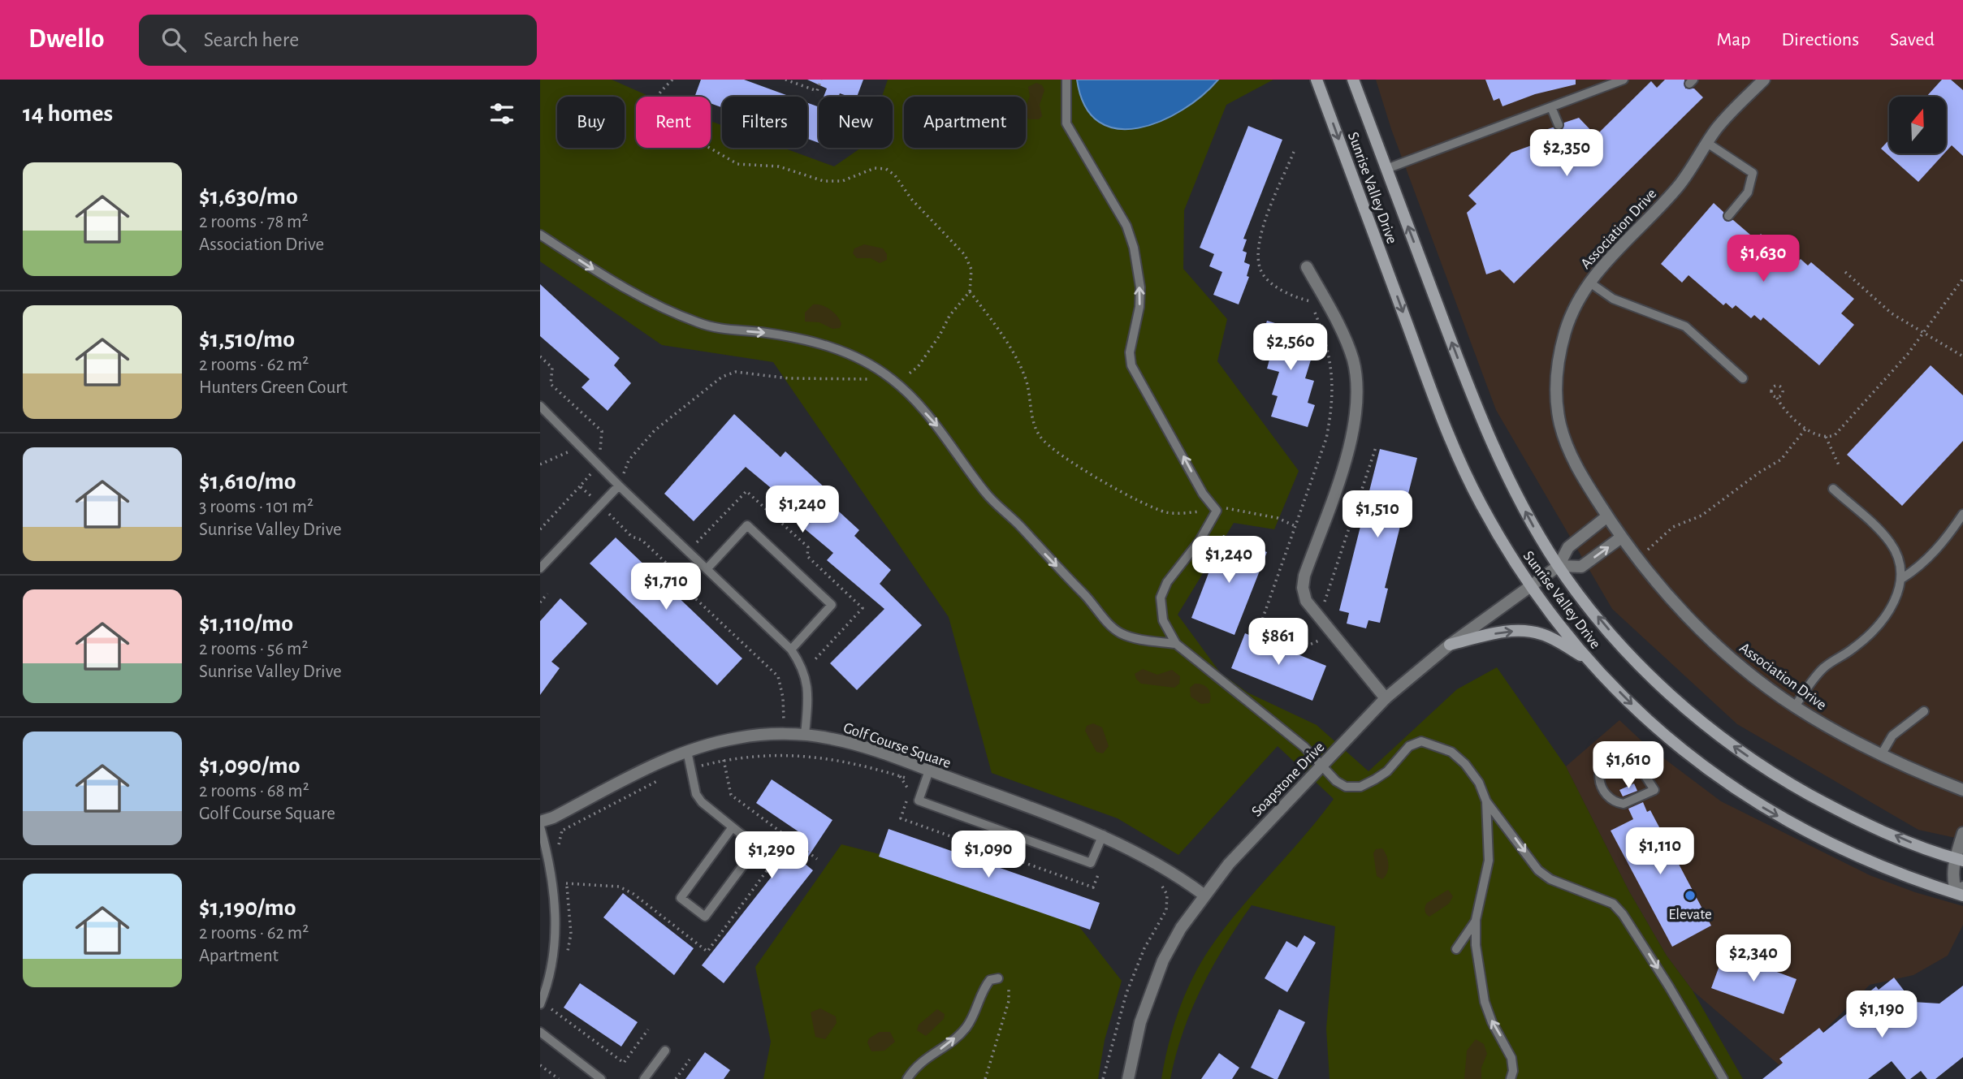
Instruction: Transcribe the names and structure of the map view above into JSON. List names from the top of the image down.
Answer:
{
  "streets": {
    "main road": ["Sunrise Valley Drive"],
    "street": ["Association Drive", "Golf Course Square", "Soapstone Drive"]
  },
  "crossings": [
    ["Sunrise Valley Drive", "Soapstone Drive"],
    ["Golf Course Square", "Soapstone Drive"]
  ],
  "places": ["Elevate"],
  "north": "top",
  "page": {
    "header": "Dwello",
    "search": "Search here",
    "nav": ["Map", "Directions", "Saved"],
    "heading": "14 homes",
    "chip": [
      "Buy",
      "Rent",
      "Filters",
      "New",
      "Apartment"
    ],
    "price": [
      "$2,350",
      "$1,630",
      "$2,560",
      "$1,240",
      "$1,510",
      "$1,240",
      "$1,710",
      "$861",
      "$1,610",
      "$1,110",
      "$1,090",
      "$1,290",
      "$2,340",
      "$1,190"
    ],
    "list": [
      {
        "name": "$1,630/mo",
        "note": "2 rooms · 78 m² · Association Drive"
      },
      {
        "name": "$1,510/mo",
        "note": "2 rooms · 62 m² · Hunters Green Court"
      },
      {
        "name": "$1,610/mo",
        "note": "3 rooms · 101 m² · Sunrise Valley Drive"
      },
      {
        "name": "$1,110/mo",
        "note": "2 rooms · 56 m² · Sunrise Valley Drive"
      },
      {
        "name": "$1,090/mo",
        "note": "2 rooms · 68 m² · Golf Course Square"
      },
      {
        "name": "$1,190/mo",
        "note": "2 rooms · 62 m² · Apartment"
      }
    ]
  }
}
